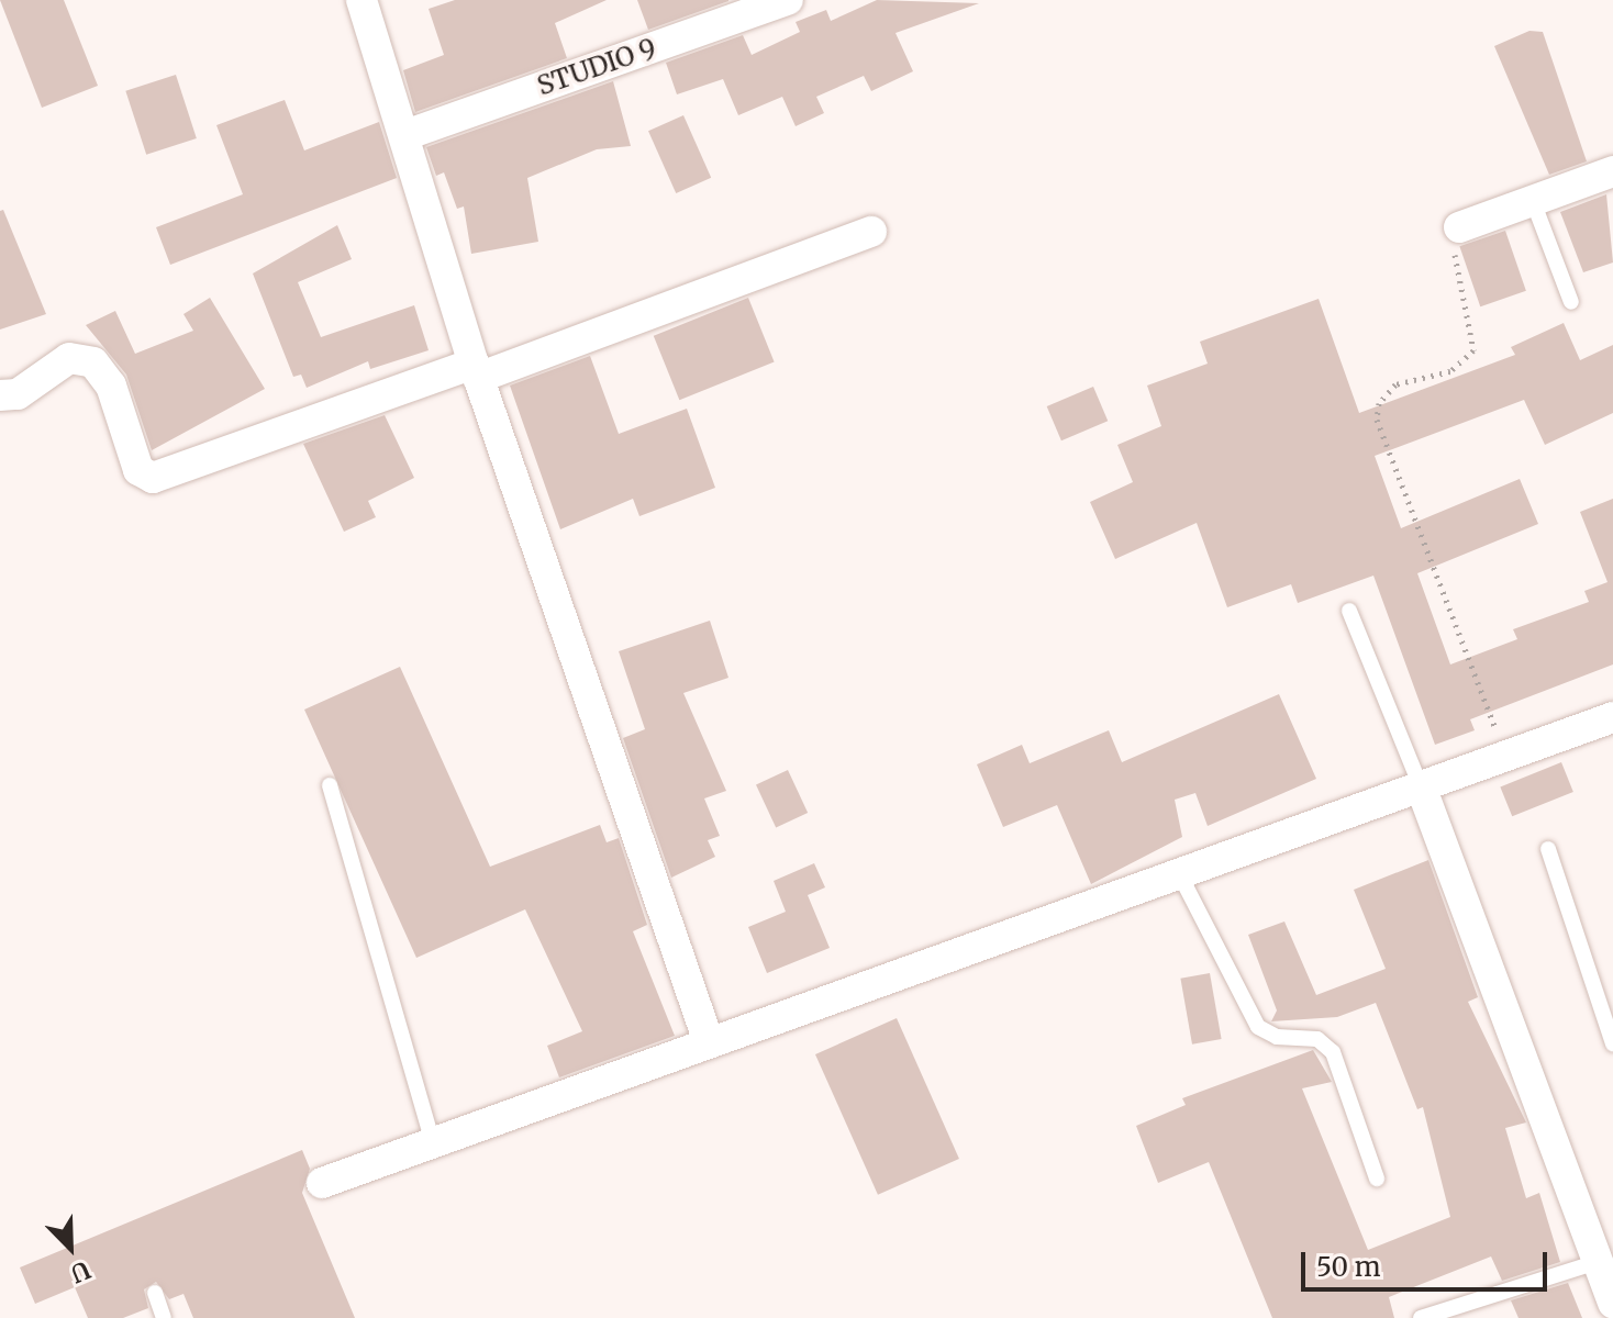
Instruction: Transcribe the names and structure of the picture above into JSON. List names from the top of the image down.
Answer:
{
  "streets": {
    "street": ["STUDIO 9"]
  },
  "scale_bar": "50 m",
  "north": "bottom right"
}
